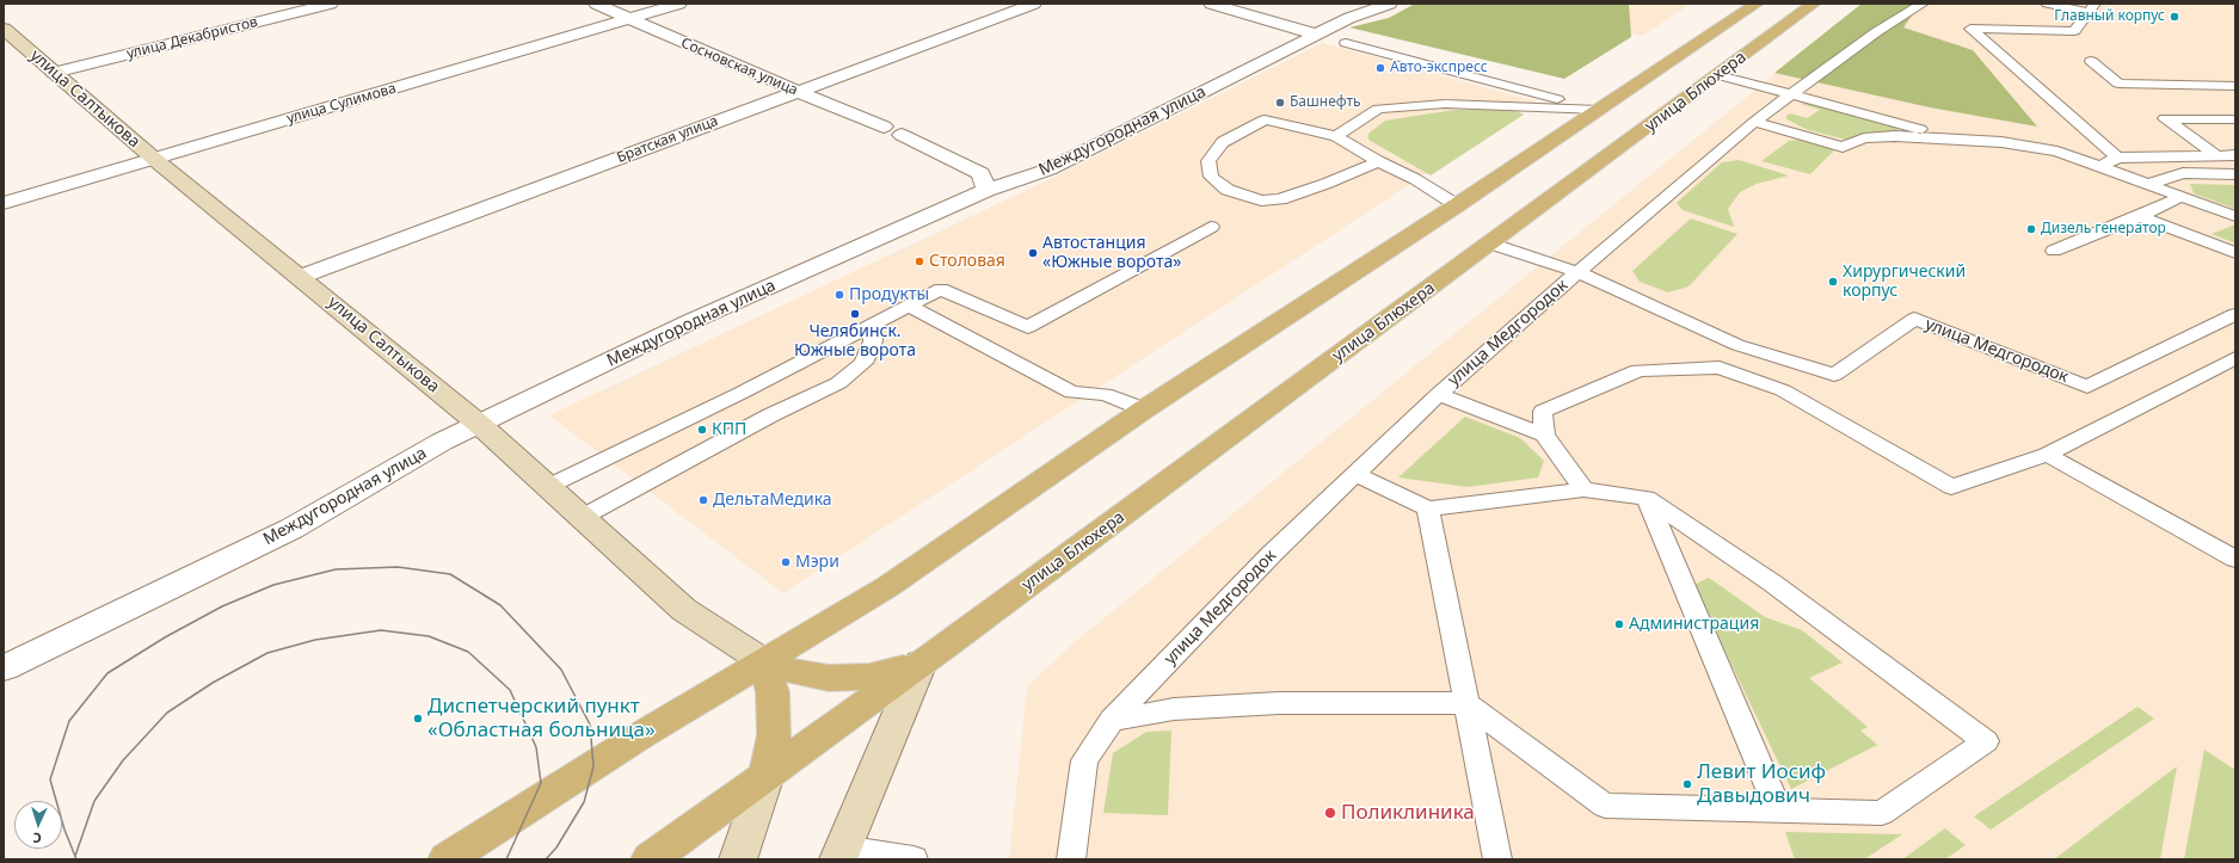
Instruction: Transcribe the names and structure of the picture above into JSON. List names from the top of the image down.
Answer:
{
  "streets": {
    "main road": ["улица Блюхера", "улица Салтыкова"],
    "street": [
      "улица Декабристов",
      "Сосновская улица",
      "улица Сулимова",
      "Междугородная улица",
      "Братская улица"
    ],
    "lane": ["улица Медгородок"]
  },
  "crossings": [
    ["улица Декабристов", "улица Салтыкова"],
    ["Сосновская улица", "улица Сулимова"],
    ["Сосновская улица", "Братская улица"],
    ["улица Блюхера", "улица Медгородок"],
    ["улица Салтыкова", "улица Сулимова"],
    ["улица Салтыкова", "Междугородная улица"],
    ["улица Салтыкова", "Братская улица"]
  ],
  "places": [
    "Главный корпус",
    "Авто-экспресс",
    "Башнефть",
    "Дизель генератор",
    "Автостанция «Южные ворота»",
    "Столовая",
    "Хирургический корпус",
    "Продукты",
    "Челябинск. Южные ворота",
    "КПП",
    "ДельтаМедика",
    "Мэри",
    "Администрация",
    "Диспетчерский пункт «Областная больница»",
    "Левит Иосиф Давыдович",
    "Поликлиника"
  ],
  "north": "bottom"
}
